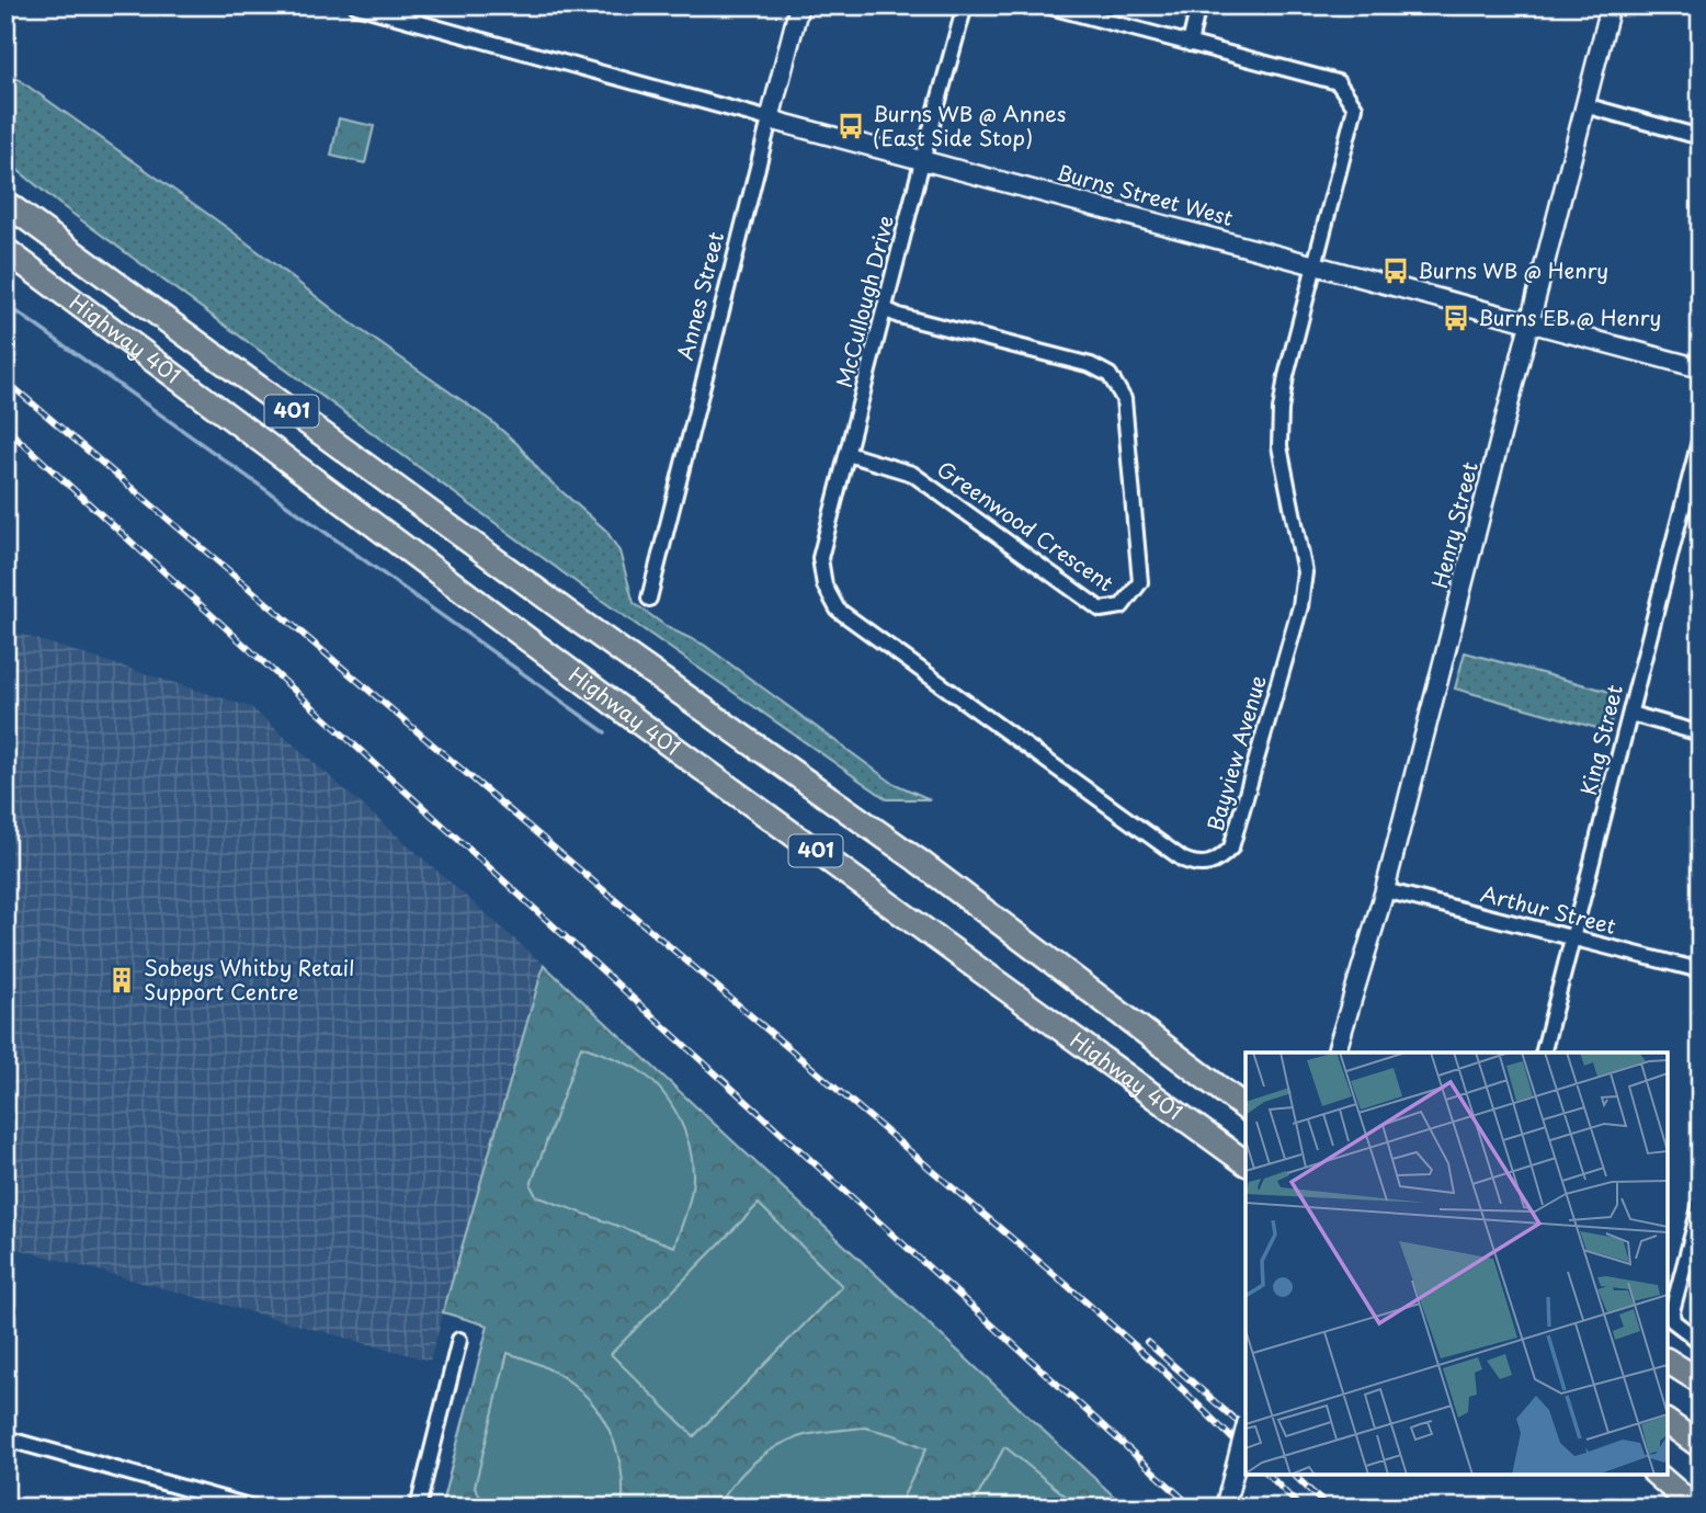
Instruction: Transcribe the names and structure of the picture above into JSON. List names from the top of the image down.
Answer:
{
  "streets": {
    "highway": ["Highway 401", "401"],
    "main road": ["Burns Street West", "Annes Street", "Henry Street"],
    "street": [
      "McCullough Drive",
      "Greenwood Crescent",
      "King Street",
      "Bayview Avenue",
      "Arthur Street"
    ]
  },
  "crossings": [
    ["Burns Street West", "Annes Street"],
    ["Burns Street West", "McCullough Drive"],
    ["Burns Street West", "Henry Street"],
    ["Burns Street West", "Bayview Avenue"],
    ["McCullough Drive", "Greenwood Crescent"],
    ["McCullough Drive", "Bayview Avenue"],
    ["Henry Street", "Arthur Street"],
    ["Greenwood Crescent", "Bayview Avenue"],
    ["King Street", "Arthur Street"]
  ],
  "places": {
    "bus stop": ["Burns WB @ Annes (East Side Stop)", "Burns WB @ Henry", "Burns EB @ Henry"],
    "building": ["Sobeys Whitby Retail Support Centre"]
  }
}
